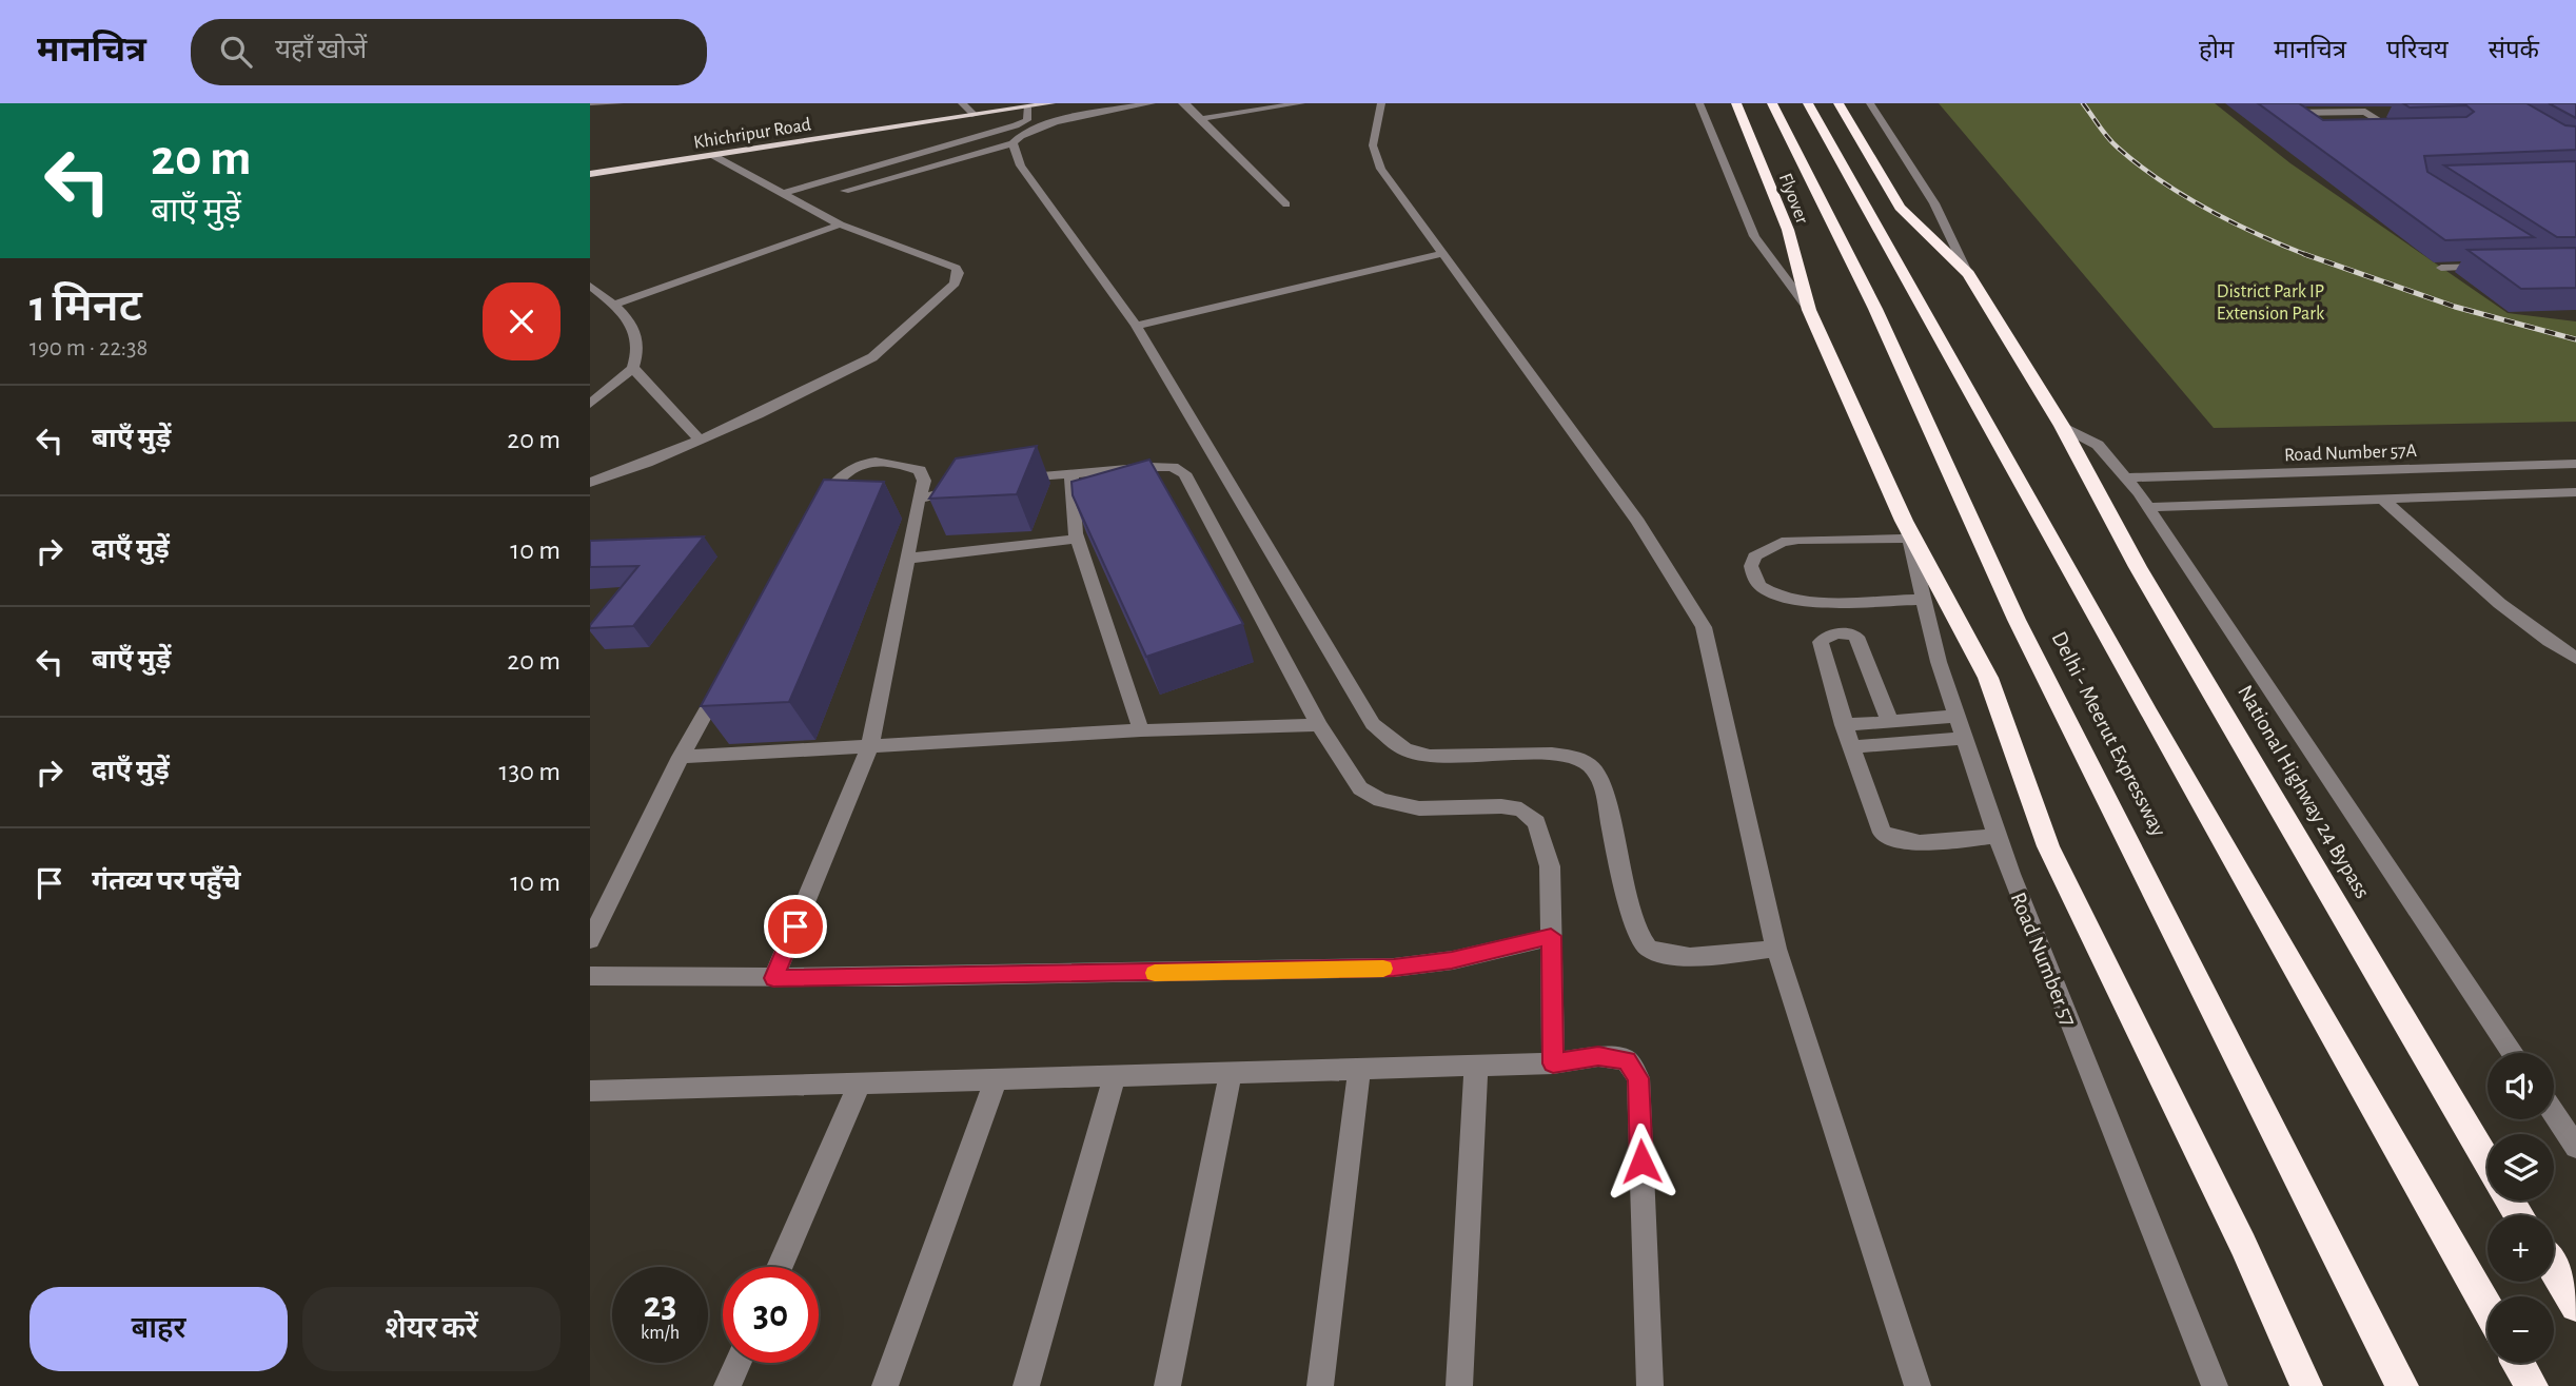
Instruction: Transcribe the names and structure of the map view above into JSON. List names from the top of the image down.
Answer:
{
  "streets": {
    "highway": ["Flyover", "Delhi - Meerut Expressway", "National Highway 24 Bypass"],
    "main road": ["Khichripur Road"],
    "street": ["Road Number 57A", "Road Number 57"]
  },
  "crossings": [
    ["Flyover", "Road Number 57"]
  ],
  "parks": ["District Park IP Extension Park"],
  "page": {
    "header": "मानचित्र",
    "search": "यहाँ खोजें",
    "nav": [
      "होम",
      "मानचित्र",
      "परिचय",
      "संपर्क"
    ],
    "turn": ["20 m", "बाएँ मुड़ें"],
    "heading": ["1 मिनट", "190 m · 22:38"],
    "list": [
      {
        "name": "बाएँ मुड़ें",
        "value": "20 m"
      },
      {
        "name": "दाएँ मुड़ें",
        "value": "10 m"
      },
      {
        "name": "बाएँ मुड़ें",
        "value": "20 m"
      },
      {
        "name": "दाएँ मुड़ें",
        "value": "130 m"
      },
      {
        "name": "गंतव्य पर पहुँचे",
        "value": "10 m"
      }
    ],
    "map_buttons": ["+", "−"],
    "speed": "23 km/h",
    "limit": "30",
    "buttons": ["बाहर", "शेयर करें"]
  }
}
